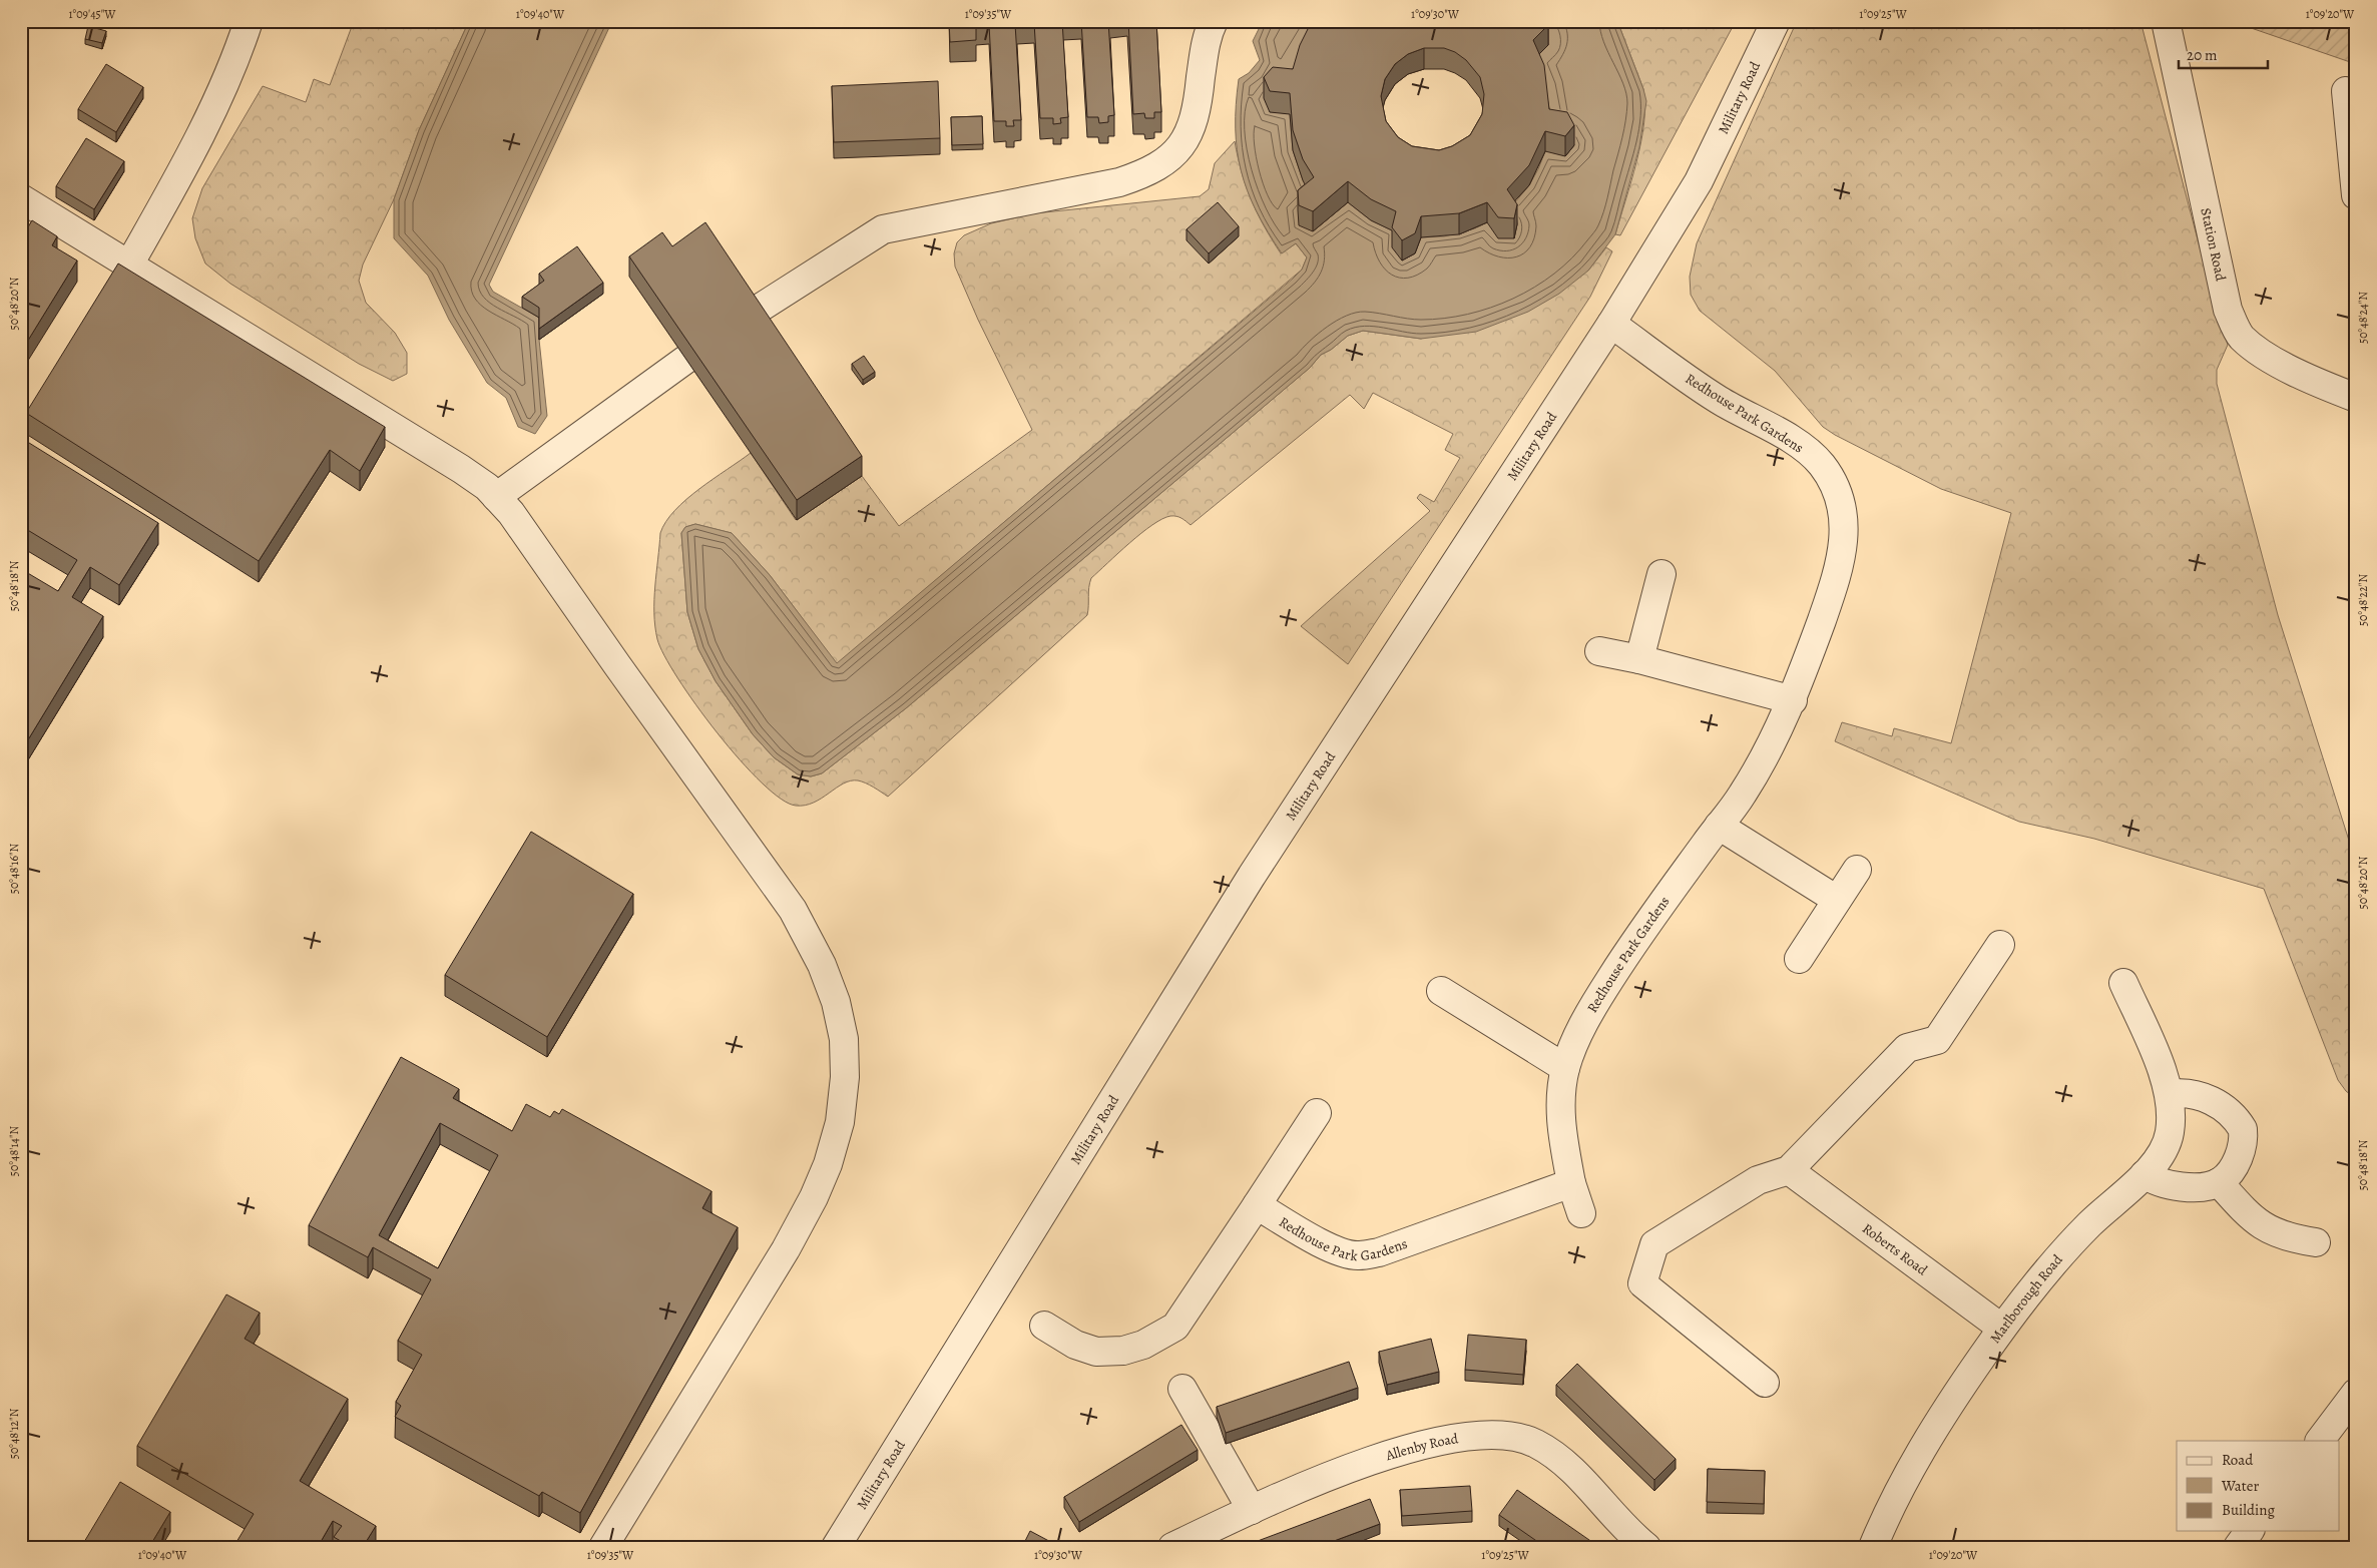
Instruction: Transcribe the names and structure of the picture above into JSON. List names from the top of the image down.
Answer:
{
  "streets": {
    "street": [
      "Military Road",
      "Station Road",
      "Redhouse Park Gardens",
      "Roberts Road",
      "Marlborough Road",
      "Allenby Road"
    ]
  },
  "crossings": [
    ["Military Road", "Redhouse Park Gardens"],
    ["Roberts Road", "Marlborough Road"]
  ],
  "legend": ["Road", "Water", "Building"],
  "scale_bar": "20 m",
  "coordinates": [
    "1°09'45\"W",
    "1°09'40\"W",
    "1°09'35\"W",
    "1°09'30\"W",
    "1°09'25\"W",
    "1°09'20\"W",
    "50°48'20\"N",
    "50°48'24\"N",
    "50°48'18\"N",
    "50°48'22\"N",
    "50°48'16\"N",
    "50°48'14\"N",
    "50°48'12\"N"
  ]
}
